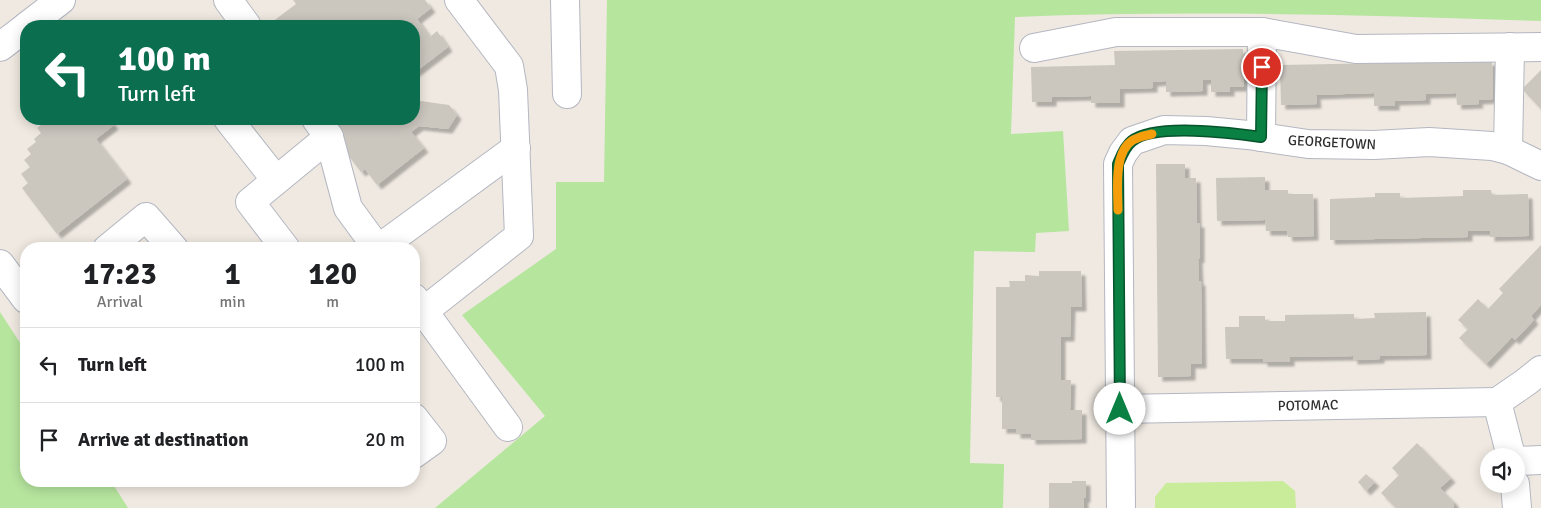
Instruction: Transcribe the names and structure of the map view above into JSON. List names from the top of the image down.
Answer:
{
  "streets": {
    "street": ["GEORGETOWN", "POTOMAC"]
  },
  "crossings": [
    ["GEORGETOWN", "POTOMAC"]
  ],
  "page": {
    "turn": ["100 m", "Turn left"],
    "eta": [
      "17:23",
      "Arrival",
      "1",
      "min",
      "120",
      "m"
    ],
    "list": [
      {
        "name": "Turn left",
        "value": "100 m"
      },
      {
        "name": "Arrive at destination",
        "value": "20 m"
      }
    ]
  }
}
